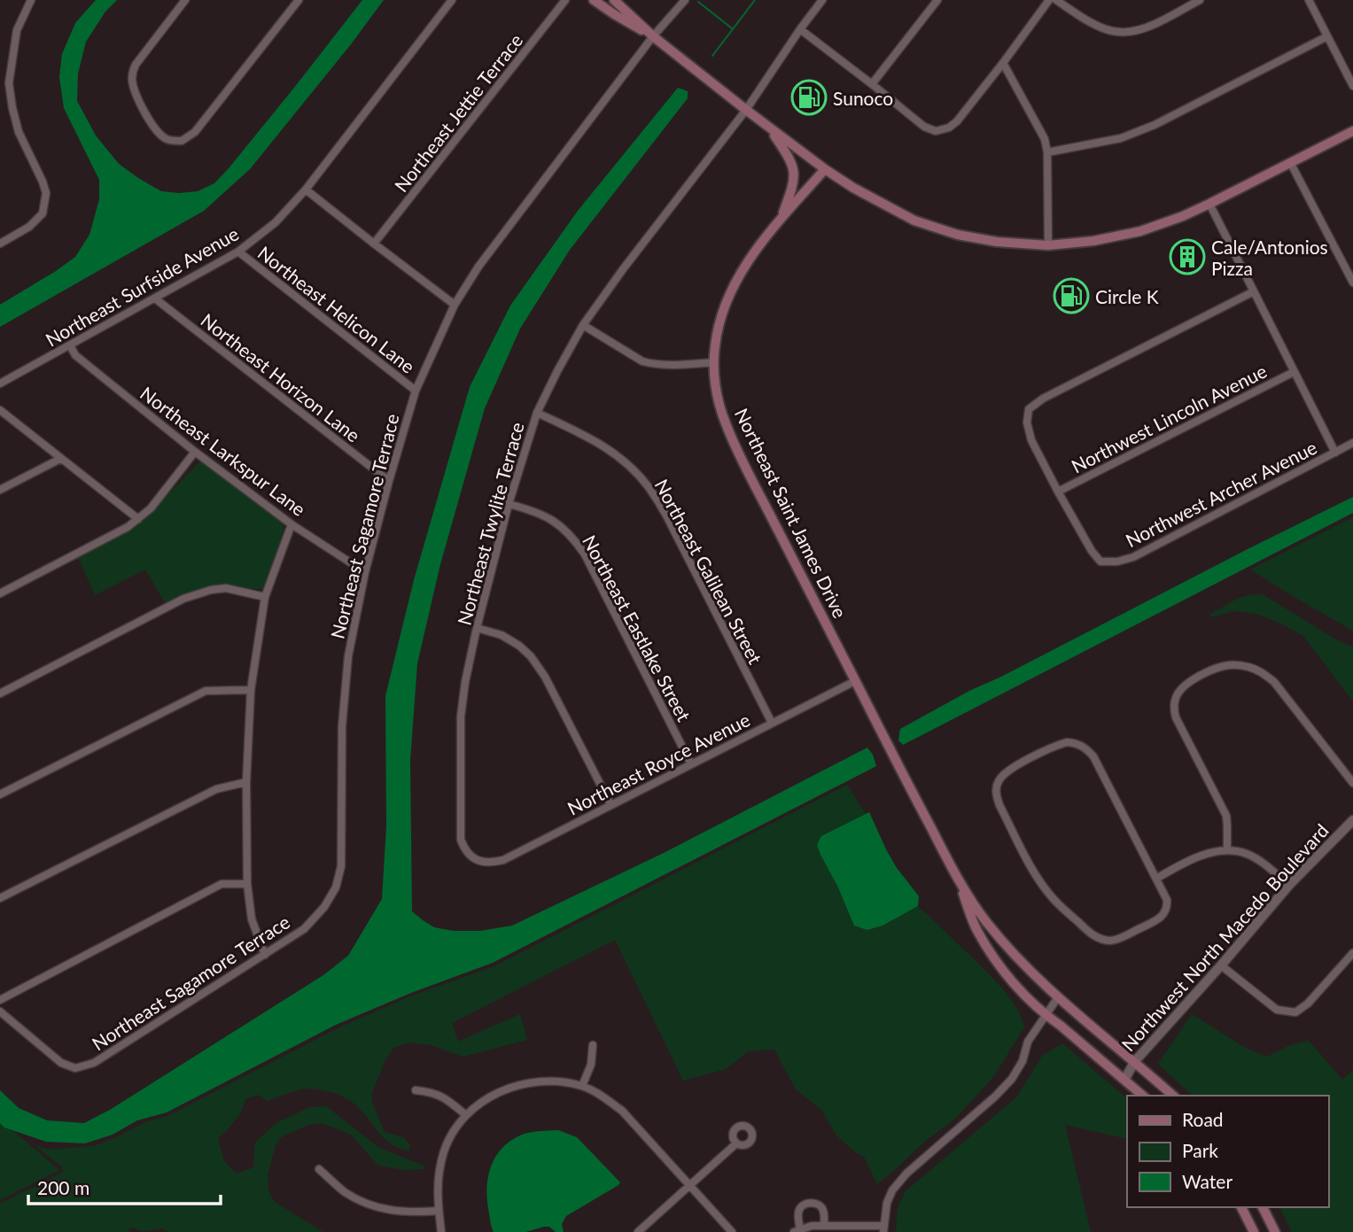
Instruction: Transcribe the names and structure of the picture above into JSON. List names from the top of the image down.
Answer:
{
  "streets": {
    "main road": ["Northeast Saint James Drive"],
    "street": [
      "Northeast Jettie Terrace",
      "Northeast Surfside Avenue",
      "Northeast Helicon Lane",
      "Northeast Horizon Lane",
      "Northwest Lincoln Avenue",
      "Northeast Larkspur Lane",
      "Northwest Archer Avenue",
      "Northeast Twylite Terrace",
      "Northeast Sagamore Terrace",
      "Northeast Galilean Street",
      "Northeast Eastlake Street",
      "Northeast Royce Avenue",
      "Northwest North Macedo Boulevard"
    ]
  },
  "crossings": [
    ["Northeast Surfside Avenue", "Northeast Helicon Lane"],
    ["Northeast Surfside Avenue", "Northeast Horizon Lane"],
    ["Northeast Surfside Avenue", "Northeast Larkspur Lane"],
    ["Northeast Helicon Lane", "Northeast Sagamore Terrace"],
    ["Northeast Horizon Lane", "Northeast Sagamore Terrace"],
    ["Northwest Lincoln Avenue", "Northwest Archer Avenue"],
    ["Northeast Larkspur Lane", "Northeast Sagamore Terrace"],
    ["Northeast Saint James Drive", "Northeast Royce Avenue"],
    ["Northeast Saint James Drive", "Northwest North Macedo Boulevard"],
    ["Northeast Twylite Terrace", "Northeast Galilean Street"],
    ["Northeast Twylite Terrace", "Northeast Eastlake Street"],
    ["Northeast Twylite Terrace", "Northeast Royce Avenue"],
    ["Northeast Galilean Street", "Northeast Royce Avenue"],
    ["Northeast Eastlake Street", "Northeast Royce Avenue"]
  ],
  "places": {
    "fuel station": ["Sunoco", "Circle K"],
    "building": ["Cale/Antonios Pizza"]
  },
  "legend": ["Road", "Park", "Water"],
  "scale_bar": "200 m"
}
